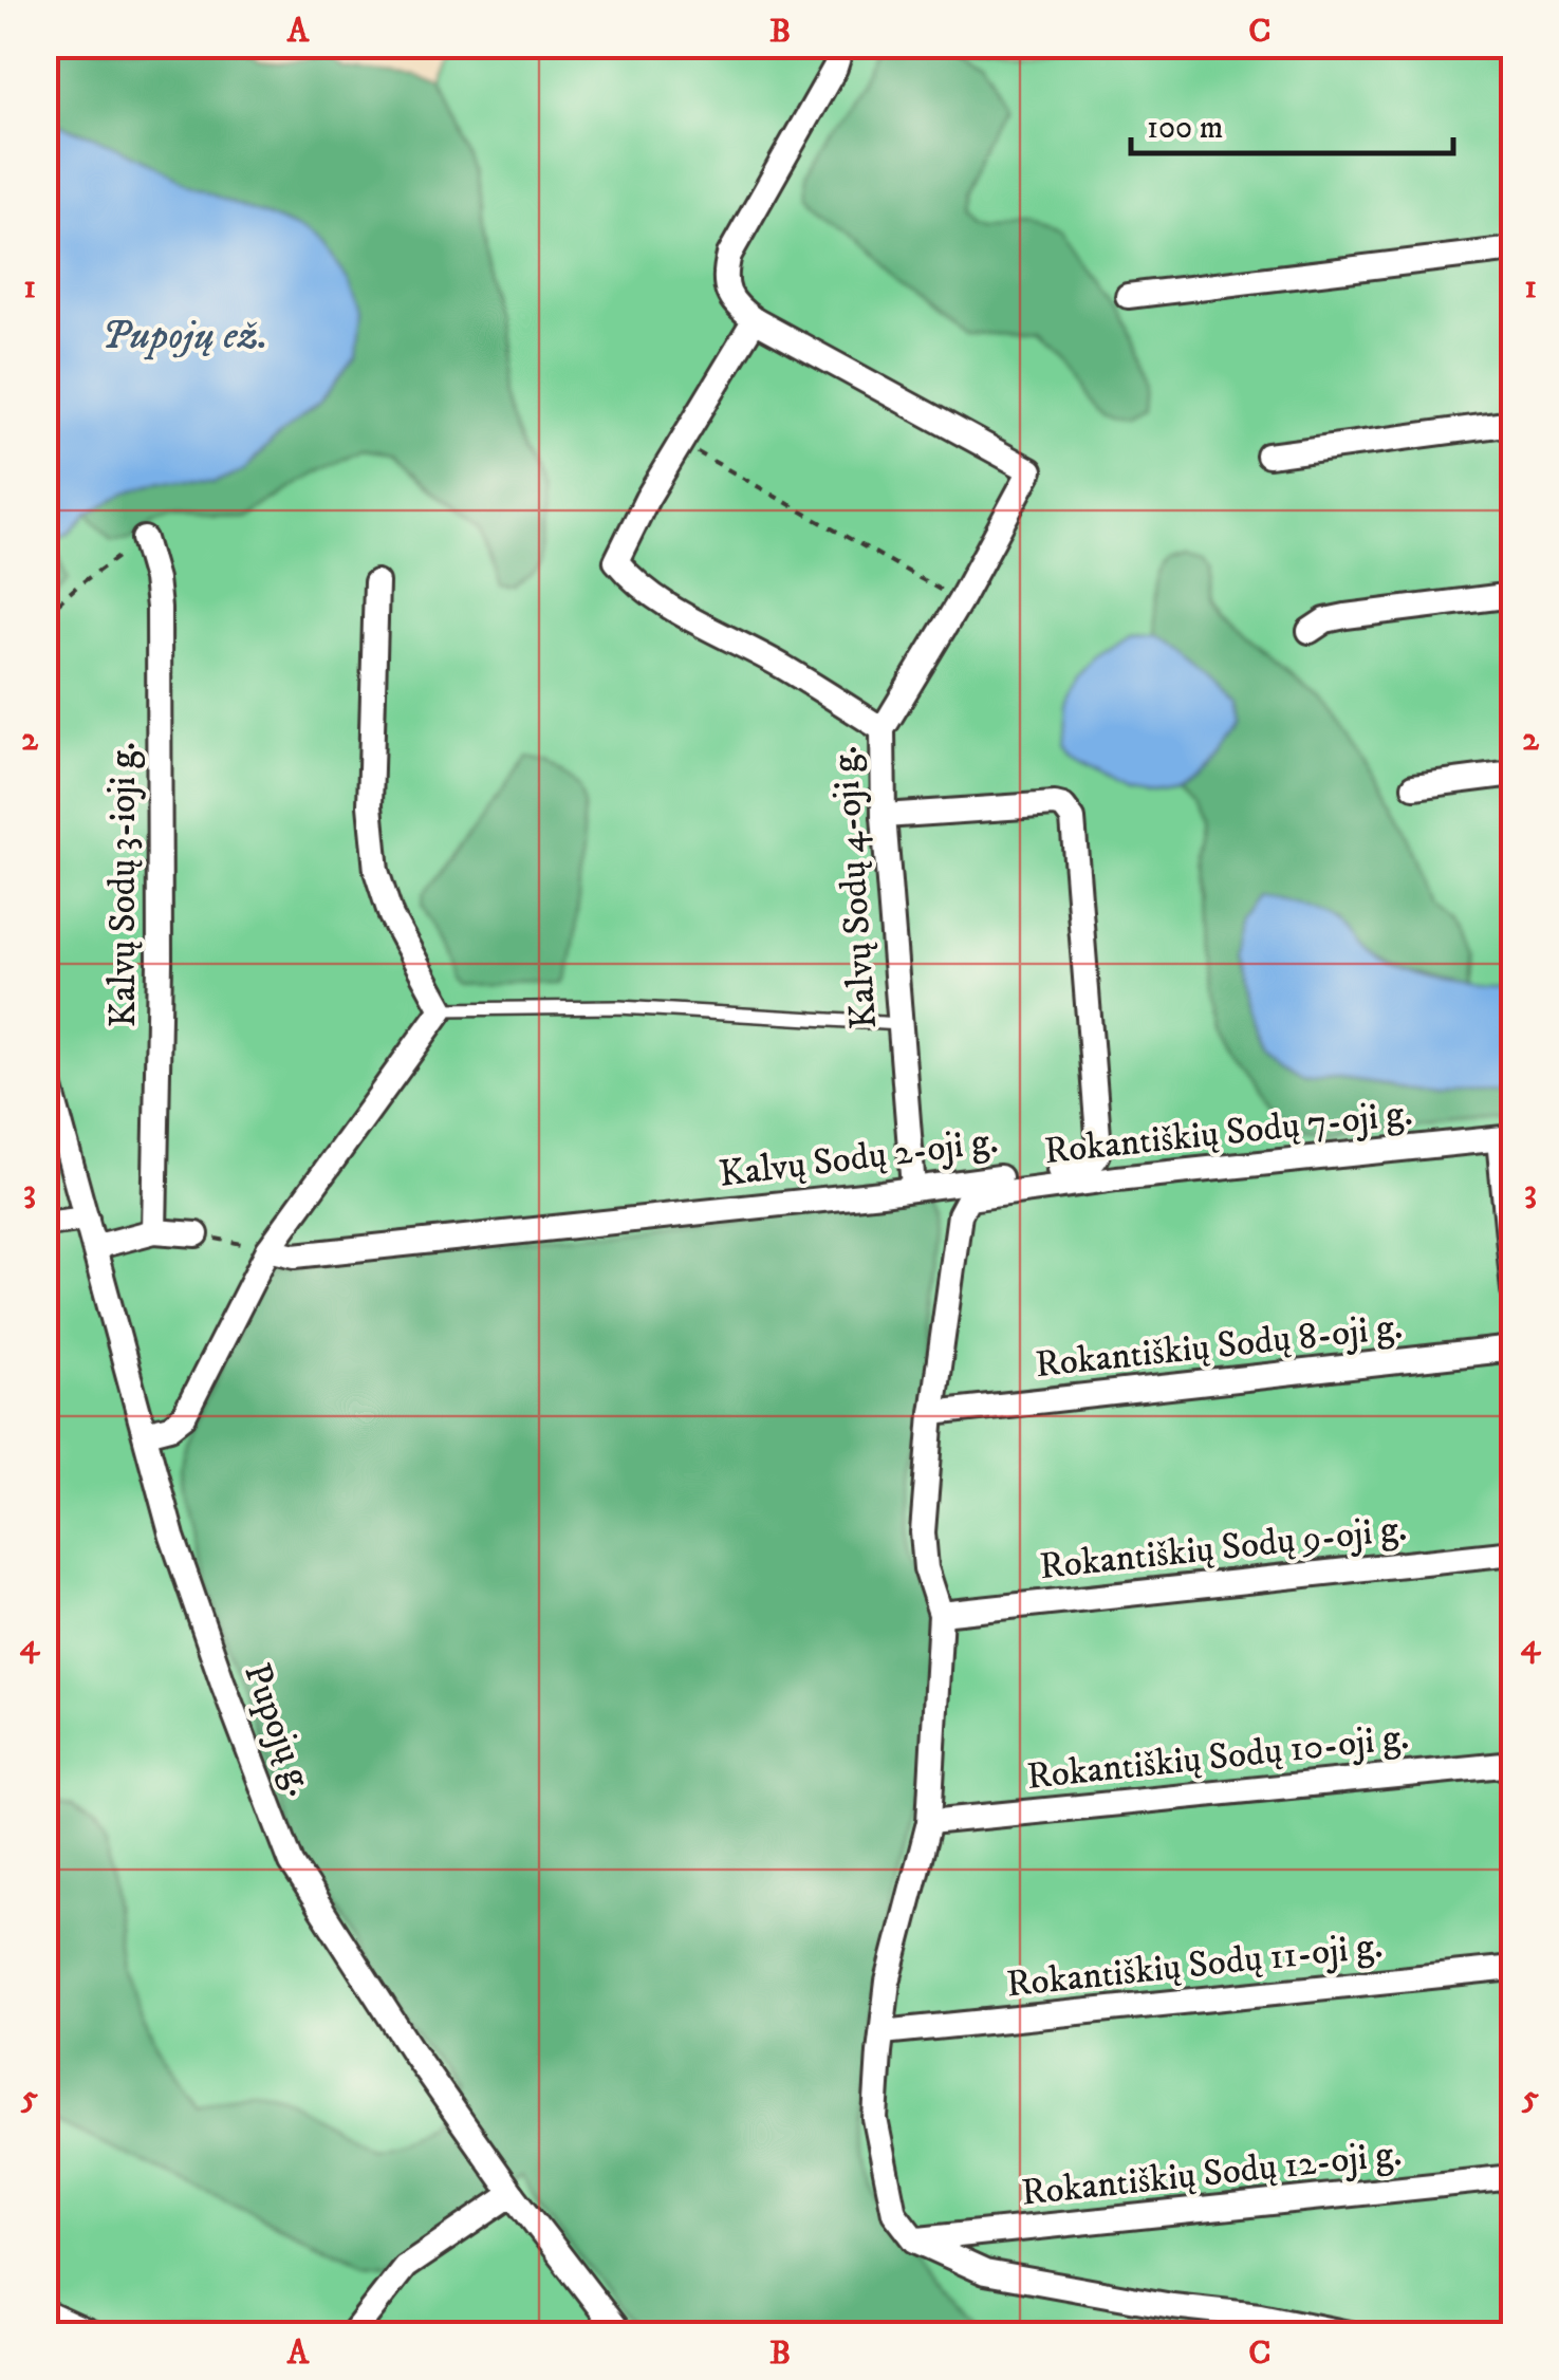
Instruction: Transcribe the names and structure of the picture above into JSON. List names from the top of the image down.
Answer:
{
  "streets": {
    "street": [
      "Kalvų Sodų 3-ioji g.",
      "Kalvų Sodų 4-oji g.",
      "Rokantiškių Sodų 7-oji g.",
      "Kalvų Sodų 2-oji g.",
      "Rokantiškių Sodų 8-oji g.",
      "Rokantiškių Sodų 9-oji g.",
      "Pupojų g.",
      "Rokantiškių Sodų 10-oji g.",
      "Rokantiškių Sodų 11-oji g.",
      "Rokantiškių Sodų 12-oji g."
    ]
  },
  "crossings": [
    ["Kalvų Sodų 4-oji g.", "Kalvų Sodų 2-oji g."],
    ["Rokantiškių Sodų 7-oji g.", "Rokantiškių Sodų 8-oji g."]
  ],
  "water": ["Pupojų ež."],
  "scale_bar": "100 m",
  "grid": {
    "columns": ["A", "B", "C"],
    "rows": [
      "1",
      "2",
      "3",
      "4",
      "5"
    ]
  }
}
